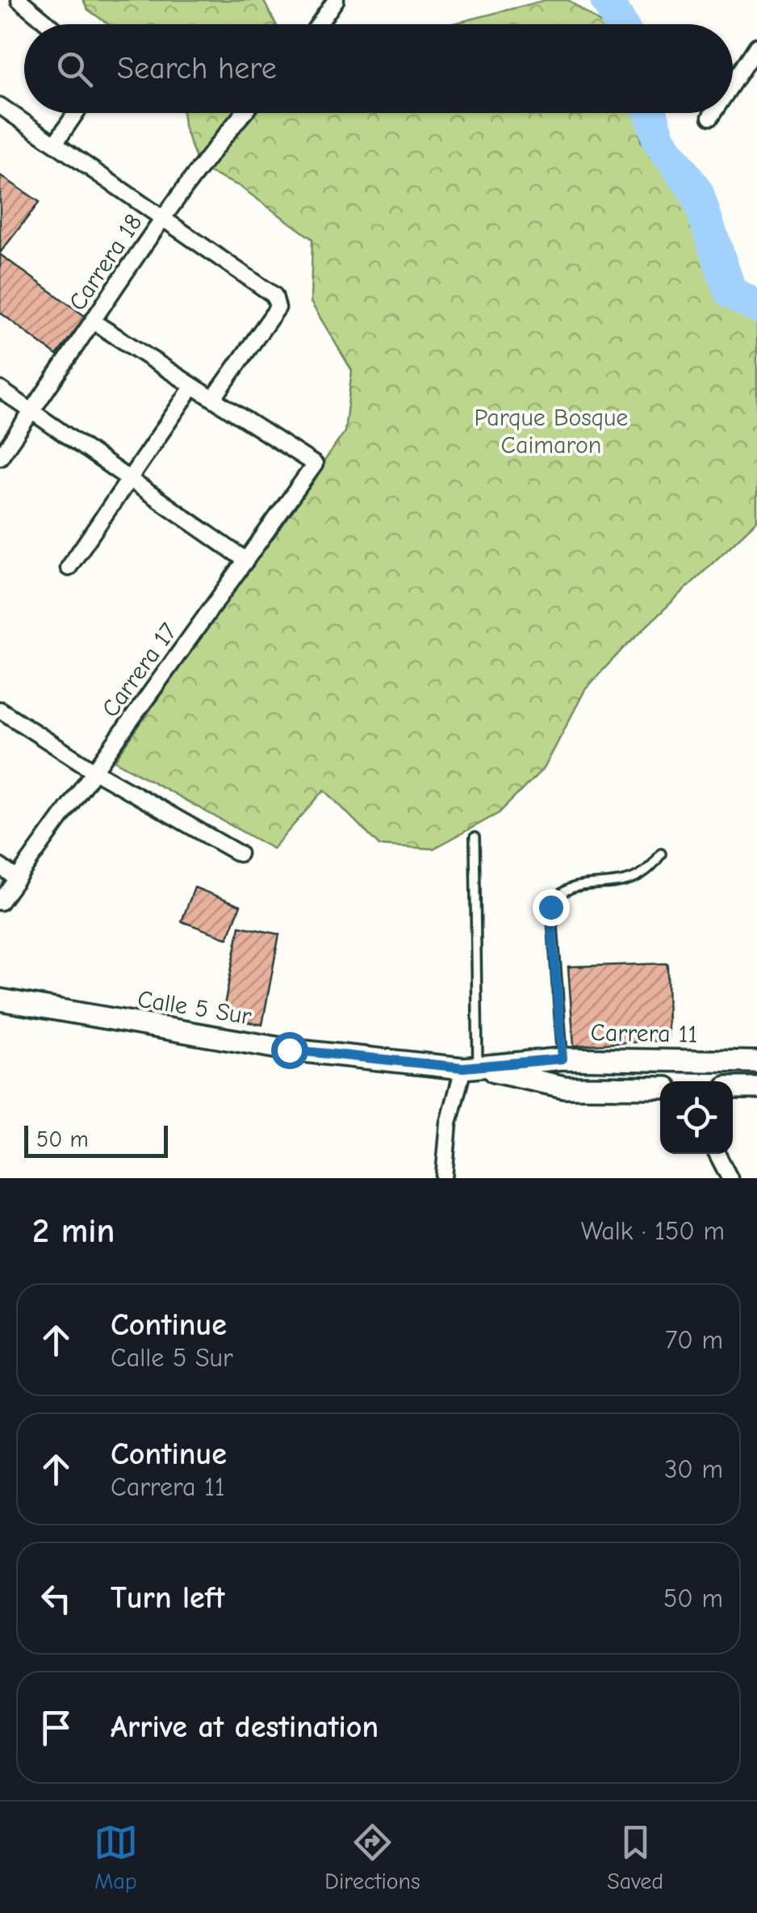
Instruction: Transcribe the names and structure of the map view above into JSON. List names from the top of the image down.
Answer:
{
  "streets": {
    "main road": ["Calle 5 Sur", "Carrera 11"],
    "street": ["Carrera 18", "Carrera 17"]
  },
  "crossings": [
    ["Calle 5 Sur", "Carrera 11"]
  ],
  "parks": ["Parque Bosque Caimaron"],
  "scale_bar": "50 m",
  "page": {
    "search": "Search here",
    "scale": "50 m",
    "heading": ["2 min", "Walk · 150 m"],
    "list": [
      ["Continue", "Calle 5 Sur", "70 m"],
      ["Continue", "Carrera 11", "30 m"],
      ["Turn left", "50 m"],
      "Arrive at destination"
    ],
    "nav": ["Map", "Directions", "Saved"]
  }
}
